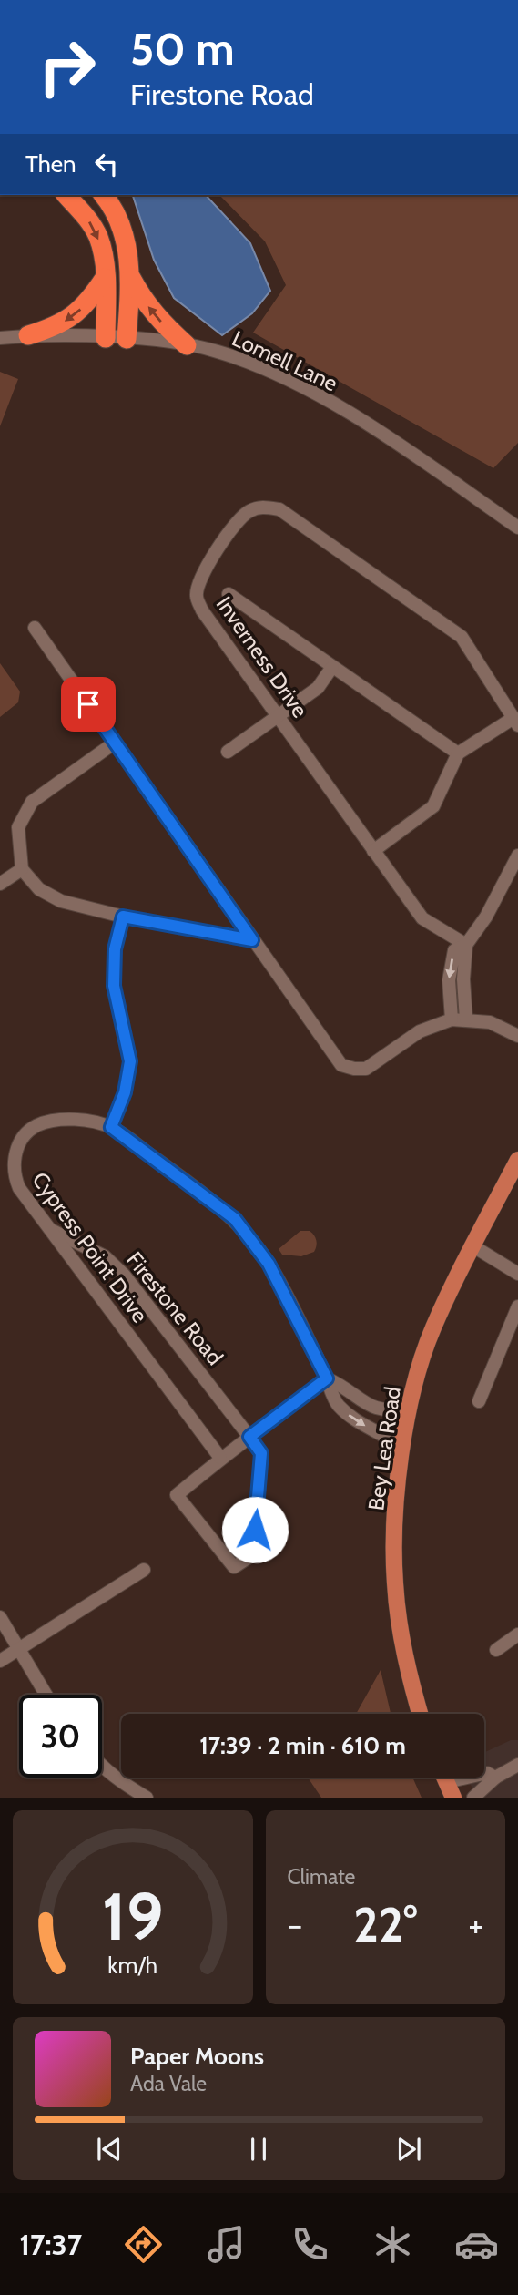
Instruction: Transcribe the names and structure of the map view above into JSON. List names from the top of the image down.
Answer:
{
  "streets": {
    "main road": ["Bey Lea Road"],
    "street": [
      "Lomell Lane",
      "Inverness Drive",
      "Cypress Point Drive",
      "Firestone Road"
    ]
  },
  "crossings": [
    ["Cypress Point Drive", "Firestone Road"]
  ],
  "page": {
    "turn": ["50 m", "Firestone Road"],
    "then": "Then",
    "limit": "30",
    "trip": "17:39 · 2 min · 610 m",
    "tile": "Climate",
    "heat": ["−", "22°", "+"],
    "song": ["Paper Moons", "Ada Vale"],
    "tabs": "17:37",
    "gauge": ["19", "km/h"]
  }
}
